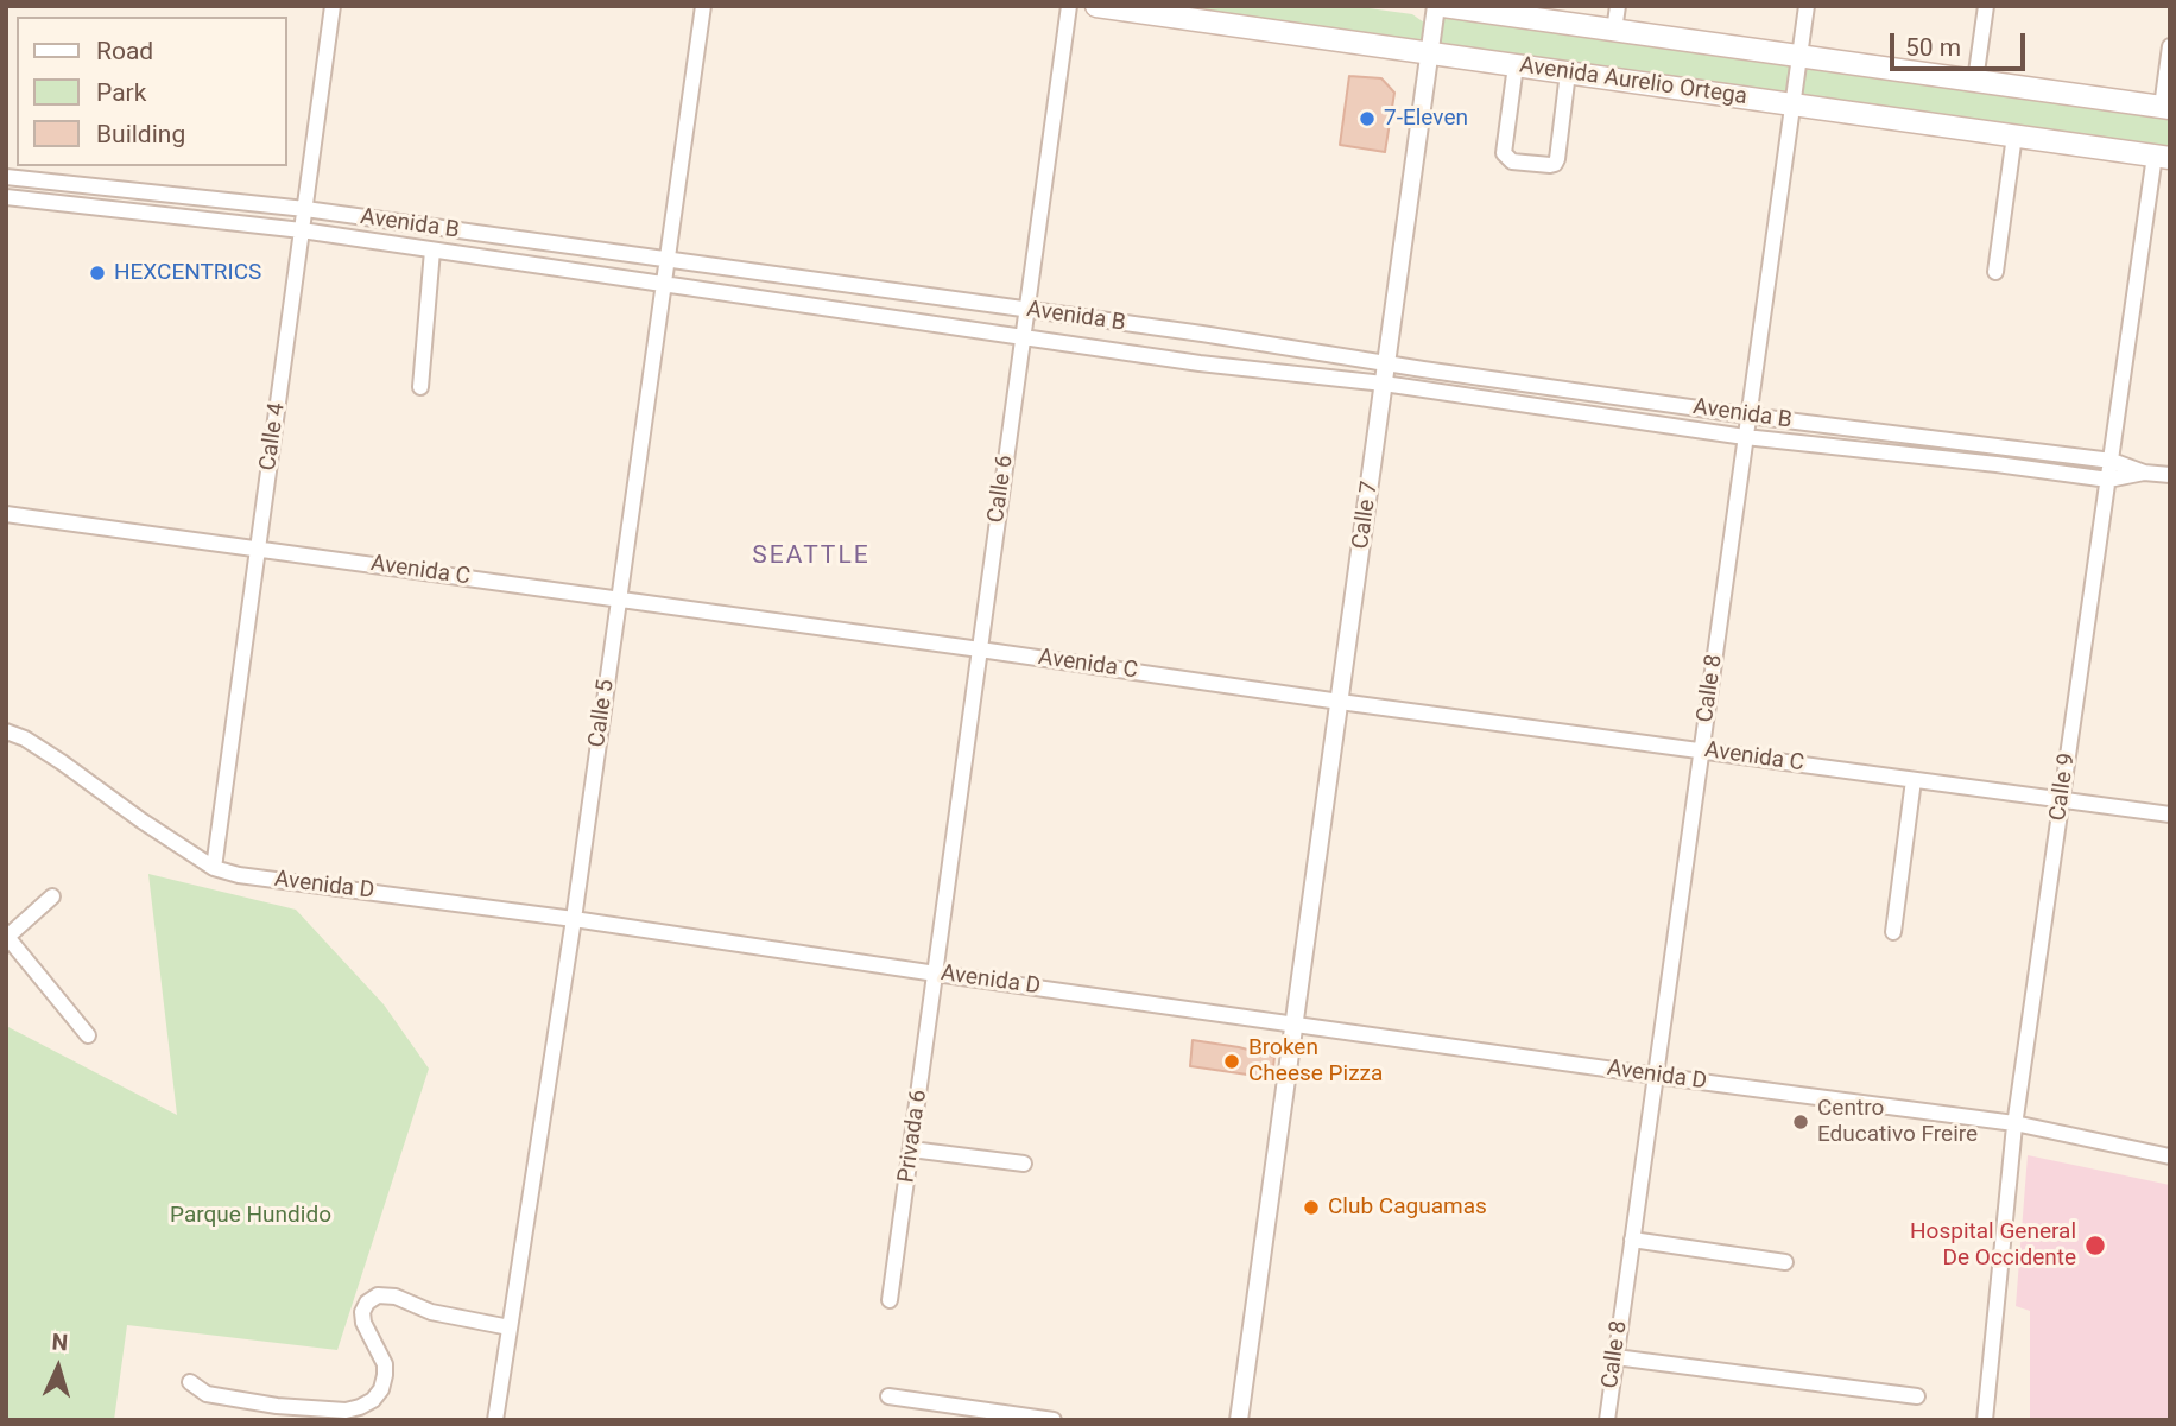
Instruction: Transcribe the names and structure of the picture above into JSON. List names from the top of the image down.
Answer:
{
  "streets": {
    "main road": ["Avenida Aurelio Ortega"],
    "street": [
      "Avenida B",
      "Calle 4",
      "Calle 6",
      "Calle 7",
      "Avenida C",
      "Calle 8",
      "Calle 5",
      "Calle 9",
      "Avenida D",
      "Privada 6"
    ]
  },
  "crossings": [
    ["Avenida Aurelio Ortega", "Calle 7"],
    ["Avenida Aurelio Ortega", "Calle 8"],
    ["Avenida Aurelio Ortega", "Calle 9"],
    ["Avenida B", "Calle 4"],
    ["Avenida B", "Calle 6"],
    ["Avenida B", "Calle 7"],
    ["Avenida B", "Calle 8"],
    ["Avenida B", "Calle 5"],
    ["Avenida B", "Calle 9"],
    ["Calle 4", "Avenida C"],
    ["Calle 4", "Avenida D"],
    ["Calle 6", "Avenida C"],
    ["Calle 6", "Avenida D"],
    ["Calle 6", "Privada 6"],
    ["Calle 7", "Avenida C"],
    ["Calle 7", "Avenida D"],
    ["Avenida C", "Calle 8"],
    ["Avenida C", "Calle 5"],
    ["Avenida C", "Calle 9"],
    ["Calle 8", "Avenida D"],
    ["Calle 5", "Avenida D"],
    ["Calle 9", "Avenida D"],
    ["Avenida D", "Privada 6"]
  ],
  "districts": ["SEATTLE"],
  "parks": ["Parque Hundido"],
  "places": [
    "7-Eleven",
    "HEXCENTRICS",
    "Broken Cheese Pizza",
    "Centro Educativo Freire",
    "Club Caguamas",
    "Hospital General De Occidente"
  ],
  "legend": ["Road", "Park", "Building"],
  "scale_bar": "50 m",
  "north": "top"
}
